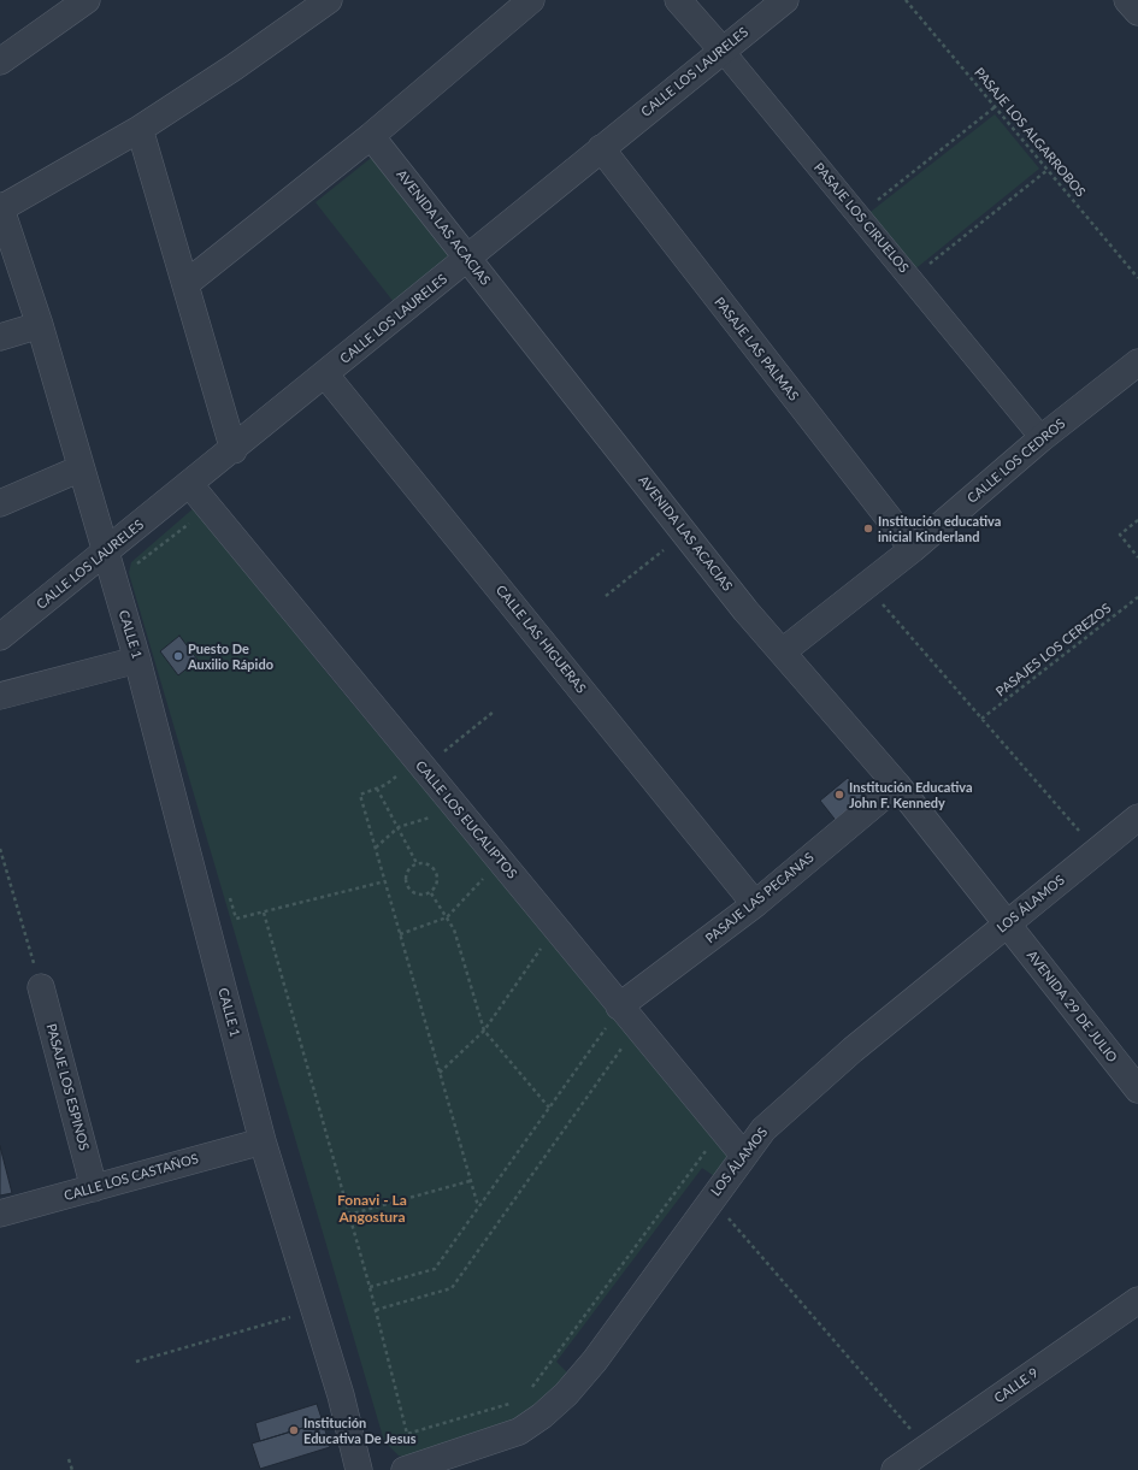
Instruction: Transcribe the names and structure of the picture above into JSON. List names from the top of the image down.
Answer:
{
  "streets": {
    "street": [
      "CALLE LOS LAURELES",
      "PASAJE LOS CIRUELOS",
      "AVENIDA LAS ACACIAS",
      "PASAJE LAS PALMAS",
      "CALLE LOS CEDROS",
      "CALLE 1",
      "CALLE LAS HIGUERAS",
      "CALLE LOS EUCALIPTOS",
      "PASAJE LAS PECANAS",
      "LOS ÁLAMOS",
      "AVENIDA 29 DE JULIO",
      "PASAJE LOS ESPINOS",
      "CALLE LOS CASTAÑOS",
      "CALLE 9"
    ],
    "path": ["PASAJE LOS ALGARROBOS", "PASAJES LOS CEREZOS"]
  },
  "crossings": [
    ["CALLE LOS LAURELES", "PASAJE LOS CIRUELOS"],
    ["CALLE LOS LAURELES", "AVENIDA LAS ACACIAS"],
    ["CALLE LOS LAURELES", "PASAJE LAS PALMAS"],
    ["CALLE LOS LAURELES", "CALLE 1"],
    ["CALLE LOS LAURELES", "CALLE LAS HIGUERAS"],
    ["CALLE LOS LAURELES", "CALLE LOS EUCALIPTOS"],
    ["PASAJE LOS CIRUELOS", "CALLE LOS CEDROS"],
    ["AVENIDA LAS ACACIAS", "CALLE LOS CEDROS"],
    ["AVENIDA LAS ACACIAS", "PASAJE LAS PECANAS"],
    ["AVENIDA LAS ACACIAS", "LOS ÁLAMOS"],
    ["AVENIDA LAS ACACIAS", "AVENIDA 29 DE JULIO"],
    ["PASAJE LAS PALMAS", "CALLE LOS CEDROS"],
    ["CALLE 1", "CALLE LOS CASTAÑOS"],
    ["CALLE LAS HIGUERAS", "PASAJE LAS PECANAS"],
    ["CALLE LOS EUCALIPTOS", "PASAJE LAS PECANAS"],
    ["CALLE LOS EUCALIPTOS", "LOS ÁLAMOS"],
    ["LOS ÁLAMOS", "AVENIDA 29 DE JULIO"],
    ["PASAJE LOS ESPINOS", "CALLE LOS CASTAÑOS"]
  ],
  "districts": ["Fonavi - La Angostura"],
  "places": [
    "Institución educativa inicial Kinderland",
    "Puesto De Auxilio Rápido",
    "Institución Educativa John F. Kennedy",
    "Institución Educativa De Jesus"
  ]
}
